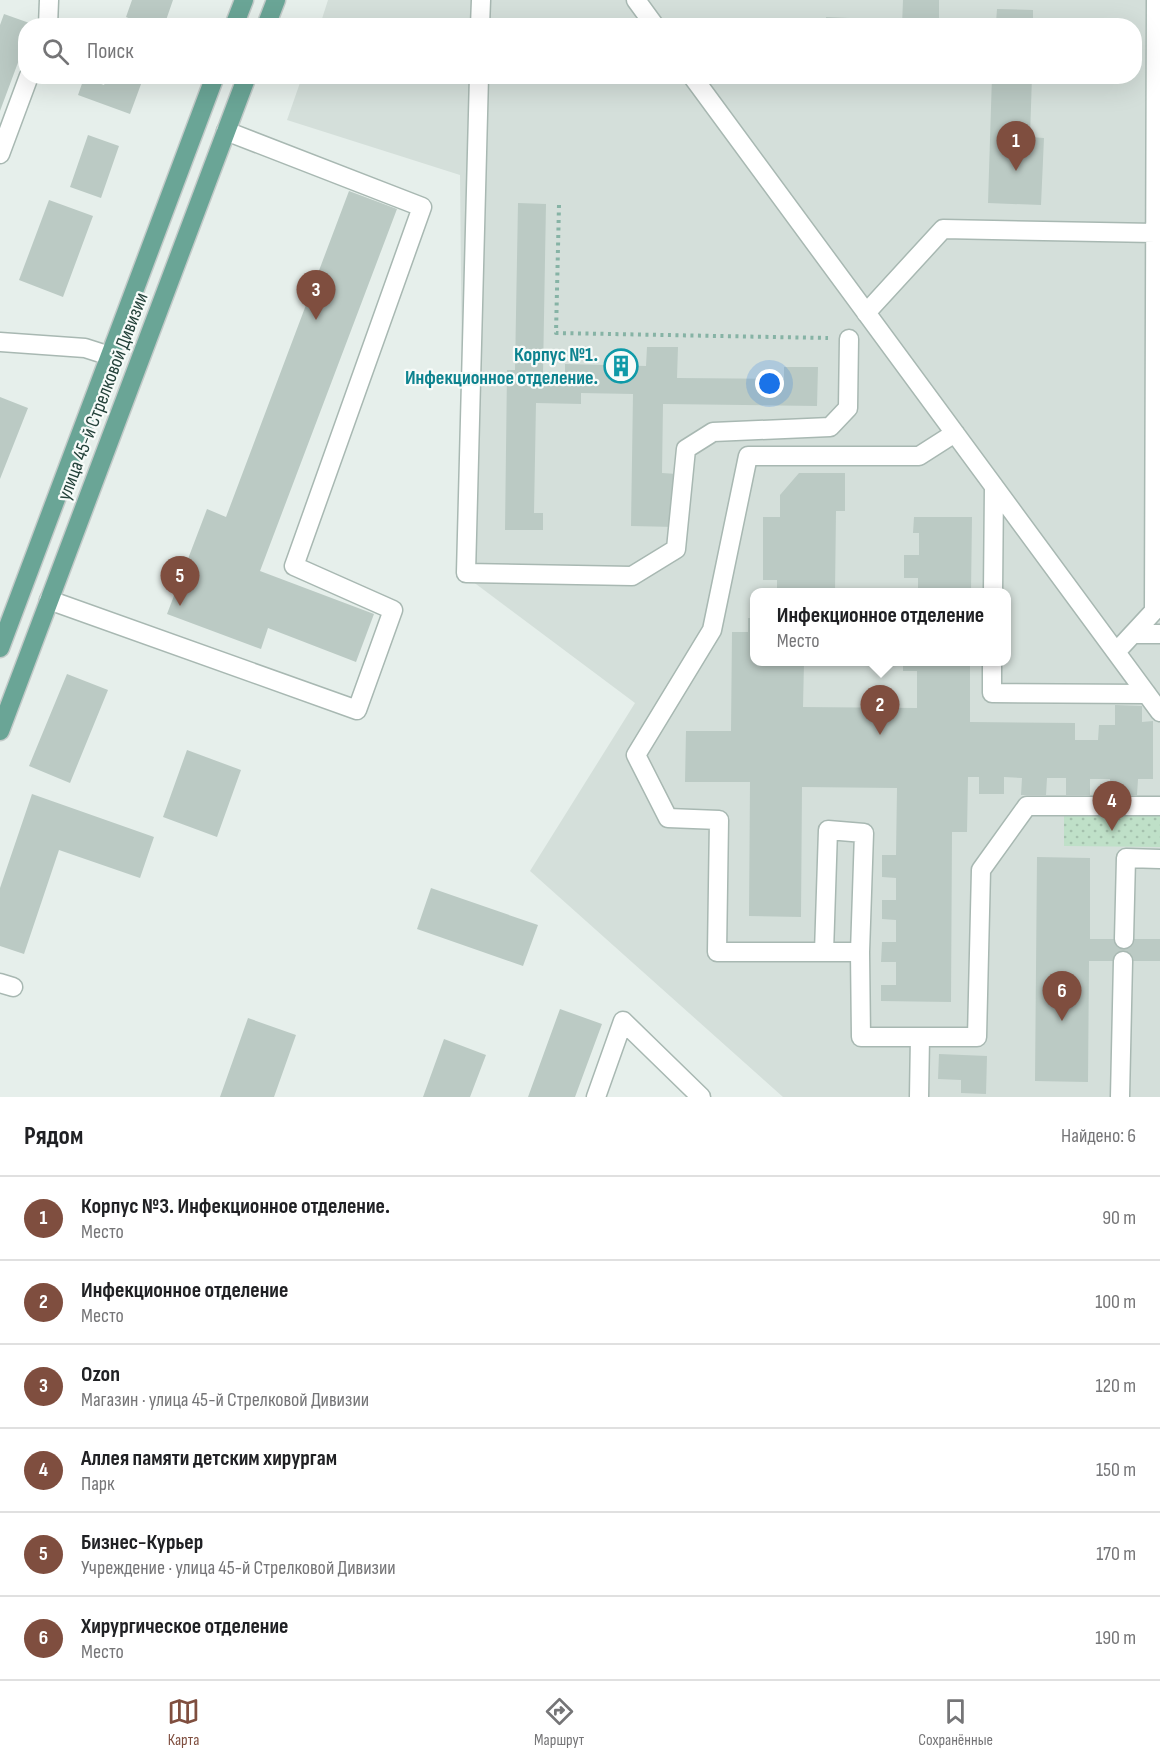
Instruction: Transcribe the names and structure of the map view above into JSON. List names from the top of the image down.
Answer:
{
  "streets": {
    "main road": ["улица 45-й Стрелковой Дивизии"]
  },
  "places": {
    "building": ["Корпус №1. Инфекционное отделение."]
  },
  "page": {
    "search": "Поиск",
    "pins": [
      "1",
      "3",
      "5",
      "2",
      "4",
      "6"
    ],
    "popup": ["Инфекционное отделение", "Место"],
    "heading": ["Рядом", "Найдено: 6"],
    "list": [
      {
        "mark": "1",
        "name": "Корпус №3. Инфекционное отделение.",
        "note": "Место",
        "value": "90 m"
      },
      {
        "mark": "2",
        "name": "Инфекционное отделение",
        "note": "Место",
        "value": "100 m"
      },
      {
        "mark": "3",
        "name": "Ozon",
        "note": "Магазин · улица 45-й Стрелковой Дивизии",
        "value": "120 m"
      },
      {
        "mark": "4",
        "name": "Аллея памяти детским хирургам",
        "note": "Парк",
        "value": "150 m"
      },
      {
        "mark": "5",
        "name": "Бизнес-Курьер",
        "note": "Учреждение · улица 45-й Стрелковой Дивизии",
        "value": "170 m"
      },
      {
        "mark": "6",
        "name": "Хирургическое отделение",
        "note": "Место",
        "value": "190 m"
      }
    ],
    "nav": ["Карта", "Маршрут", "Сохранённые"]
  }
}
